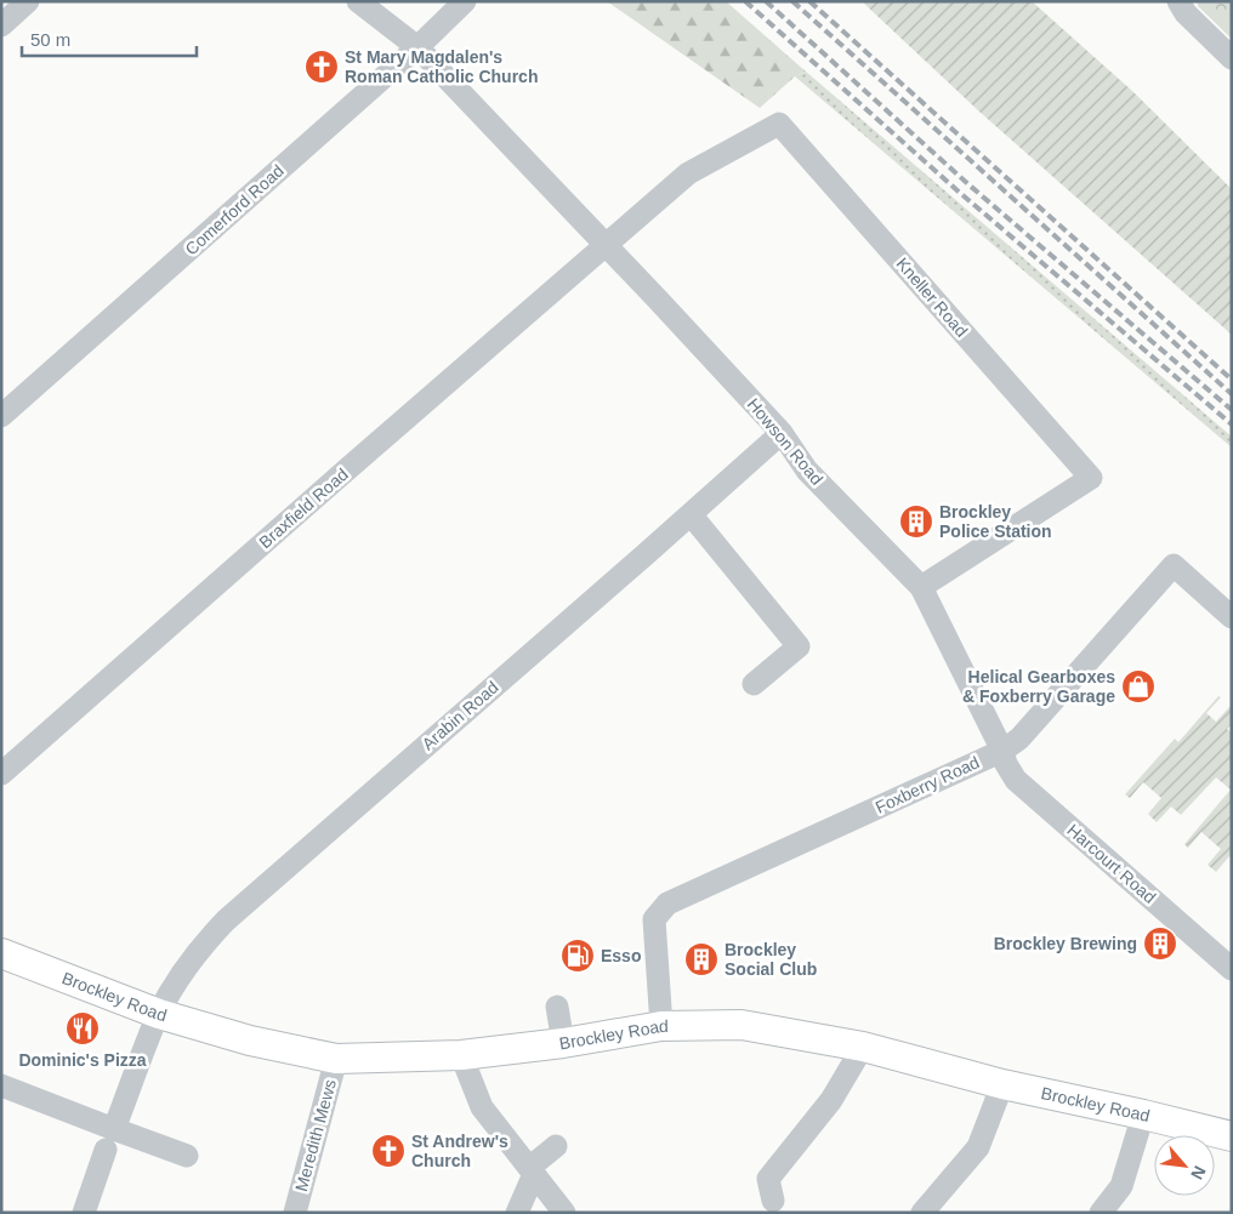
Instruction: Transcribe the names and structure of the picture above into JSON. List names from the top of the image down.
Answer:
{
  "streets": {
    "main road": ["Brockley Road"],
    "street": [
      "Comerford Road",
      "Kneller Road",
      "Howson Road",
      "Braxfield Road",
      "Arabin Road",
      "Foxberry Road",
      "Harcourt Road",
      "Meredith Mews"
    ]
  },
  "crossings": [
    ["Comerford Road", "Howson Road"],
    ["Kneller Road", "Howson Road"],
    ["Kneller Road", "Braxfield Road"],
    ["Howson Road", "Braxfield Road"],
    ["Howson Road", "Arabin Road"],
    ["Howson Road", "Foxberry Road"],
    ["Howson Road", "Harcourt Road"],
    ["Arabin Road", "Brockley Road"],
    ["Foxberry Road", "Harcourt Road"],
    ["Foxberry Road", "Brockley Road"],
    ["Brockley Road", "Meredith Mews"]
  ],
  "places": {
    "church": ["St Mary Magdalen's Roman Catholic Church", "St Andrew's Church"],
    "building": ["Brockley Police Station", "Brockley Brewing", "Brockley Social Club"],
    "shop": ["Helical Gearboxes & Foxberry Garage"],
    "fuel station": ["Esso"],
    "restaurant": ["Dominic's Pizza"]
  },
  "scale_bar": "50 m",
  "north": "bottom right"
}
